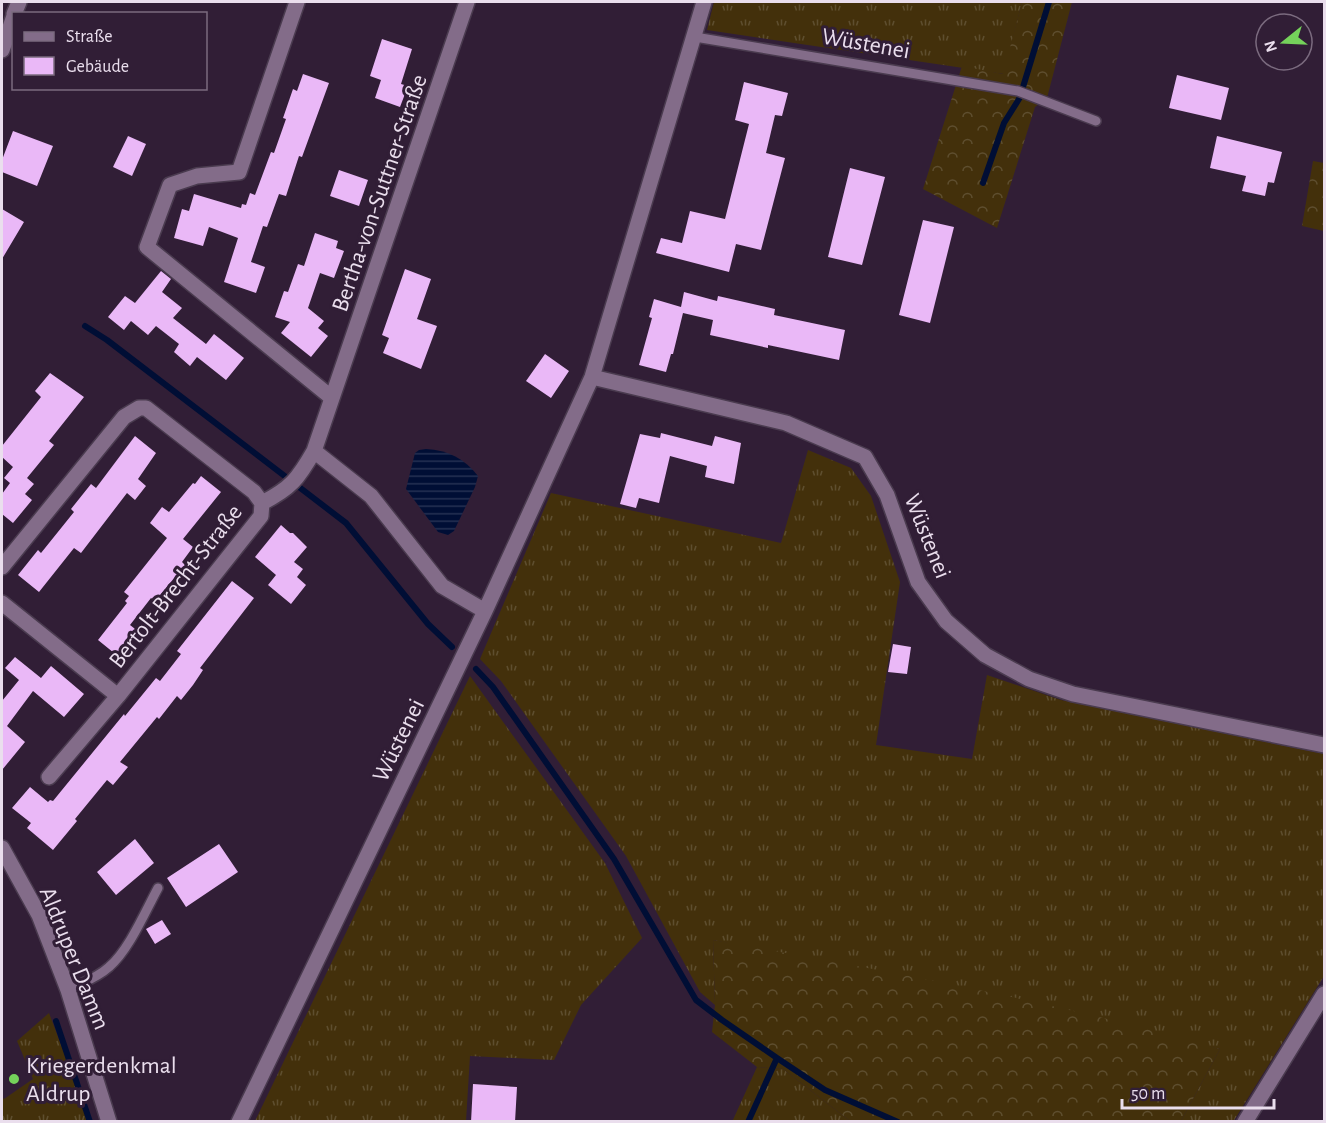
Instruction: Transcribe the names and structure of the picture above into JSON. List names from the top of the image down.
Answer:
{
  "streets": {
    "street": [
      "Wüstenei",
      "Bertha-von-Suttner-Straße",
      "Bertolt-Brecht-Straße",
      "Aldruper Damm"
    ]
  },
  "crossings": [
    ["Bertha-von-Suttner-Straße", "Bertolt-Brecht-Straße"]
  ],
  "places": ["Kriegerdenkmal Aldrup"],
  "legend": ["Straße", "Gebäude"],
  "scale_bar": "50 m",
  "north": "left"
}
